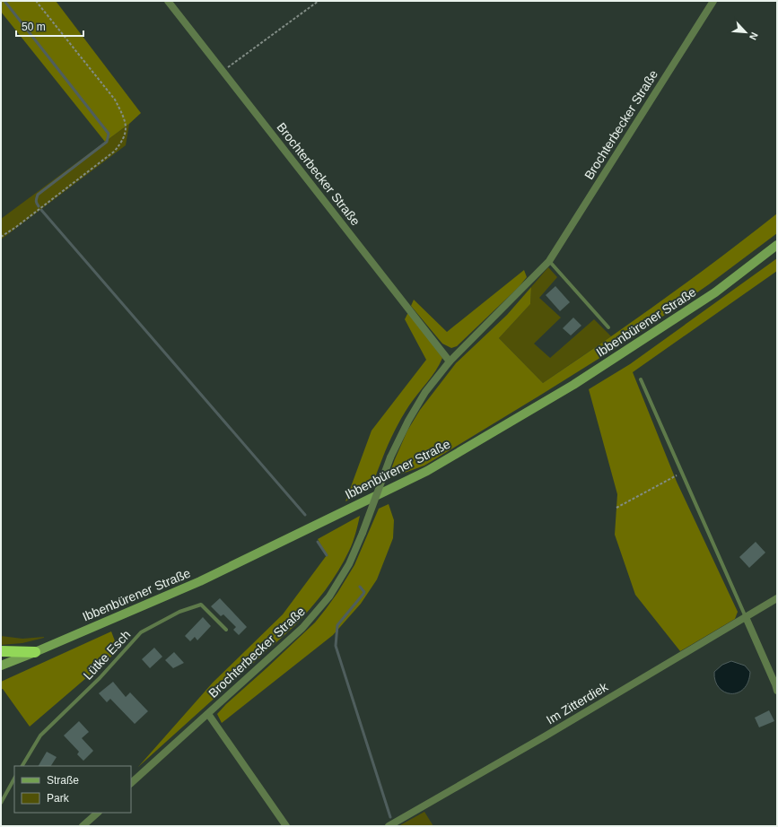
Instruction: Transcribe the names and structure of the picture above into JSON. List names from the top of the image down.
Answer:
{
  "streets": {
    "main road": ["Ibbenbürener Straße"],
    "street": ["Brochterbecker Straße", "Im Zitterdiek"],
    "lane": ["Lütke Esch"]
  },
  "legend": ["Straße", "Park"],
  "scale_bar": "50 m",
  "north": "bottom right"
}
